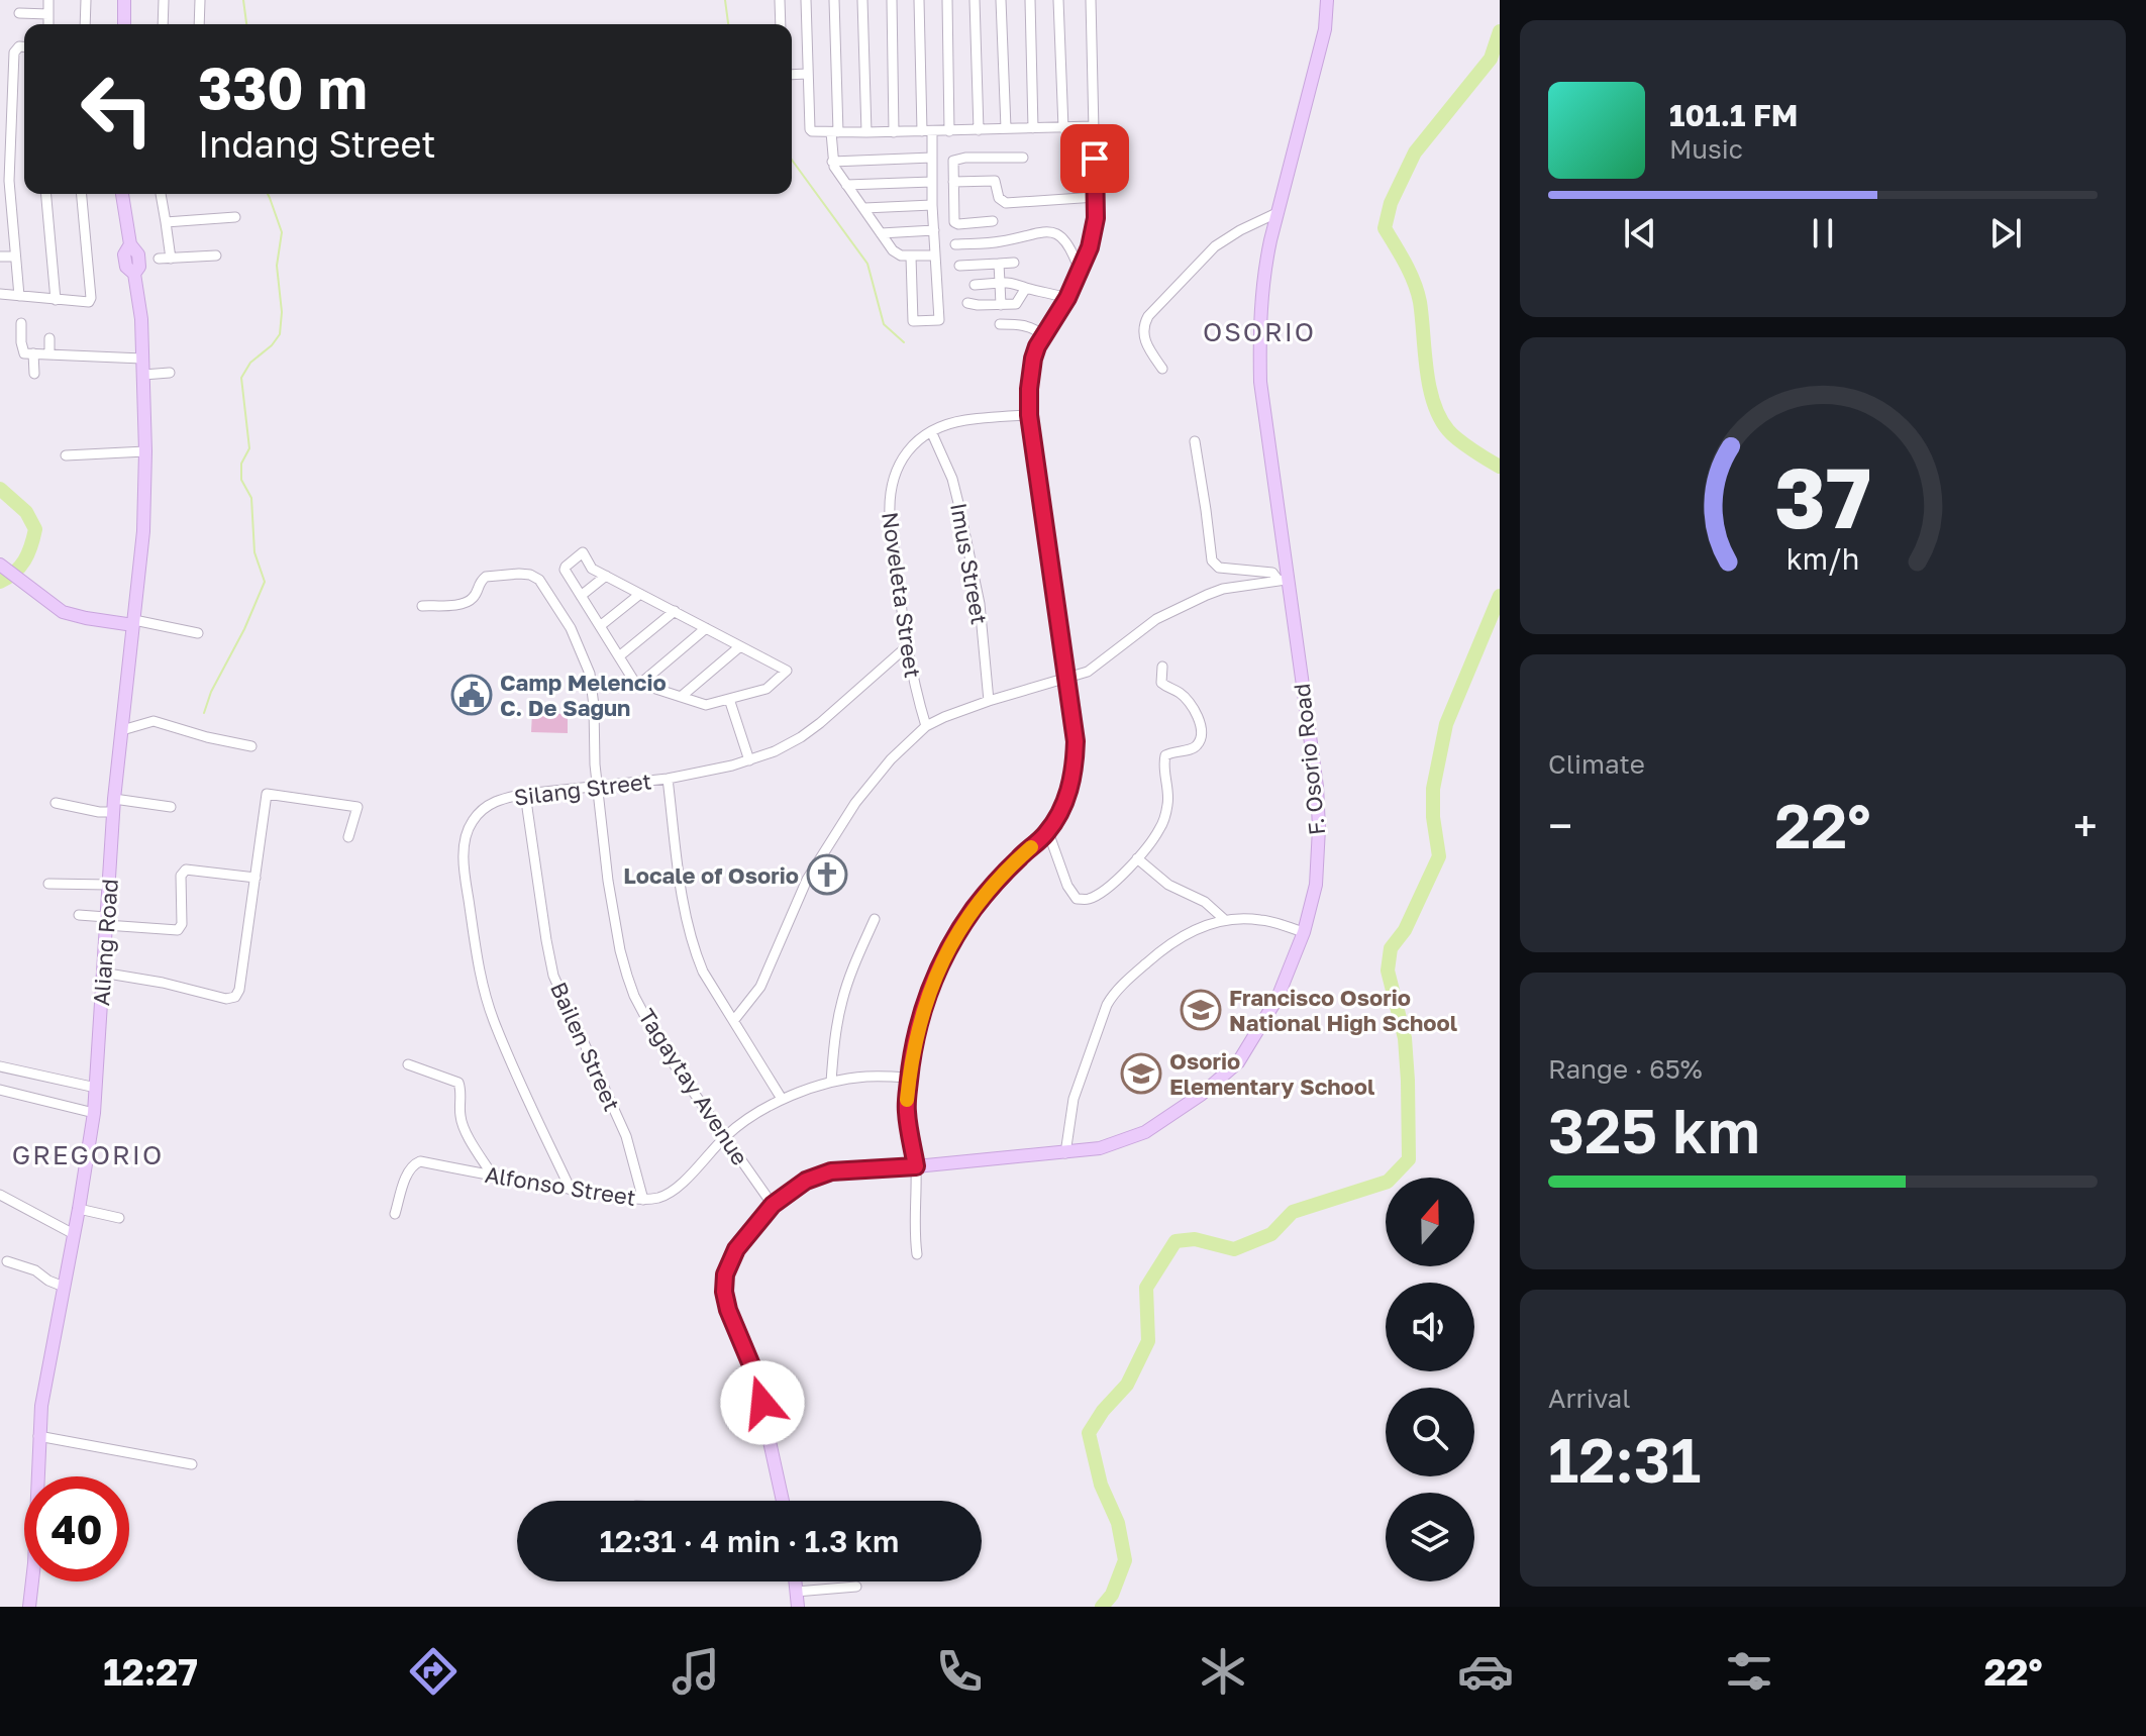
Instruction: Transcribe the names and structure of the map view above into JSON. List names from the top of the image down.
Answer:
{
  "streets": {
    "street": [
      "Imus Street",
      "Noveleta Street",
      "F. Osorio Road",
      "Silang Street",
      "Aliang Road",
      "Bailen Street",
      "Tagaytay Avenue",
      "Alfonso Street"
    ]
  },
  "crossings": [
    ["Imus Street", "Noveleta Street"],
    ["Noveleta Street", "Silang Street"],
    ["F. Osorio Road", "Tagaytay Avenue"],
    ["Silang Street", "Bailen Street"],
    ["Silang Street", "Tagaytay Avenue"],
    ["Silang Street", "Alfonso Street"],
    ["Bailen Street", "Alfonso Street"],
    ["Tagaytay Avenue", "Alfonso Street"]
  ],
  "districts": ["OSORIO", "GREGORIO"],
  "places": {
    "public building": ["Camp Melencio C. De Sagun"],
    "church": ["Locale of Osorio"],
    "school or university": ["Francisco Osorio National High School", "Osorio Elementary School"]
  },
  "north": "top",
  "page": {
    "turn": ["330 m", "Indang Street"],
    "song": ["101.1 FM", "Music"],
    "tile": [
      "Climate",
      ["Range · 65%", "325 km"],
      ["Arrival", "12:31"]
    ],
    "heat": ["−", "22°", "+"],
    "limit": "40",
    "trip": "12:31 · 4 min · 1.3 km",
    "tabs": ["12:27", "22°"],
    "gauge": ["37", "km/h"]
  }
}
